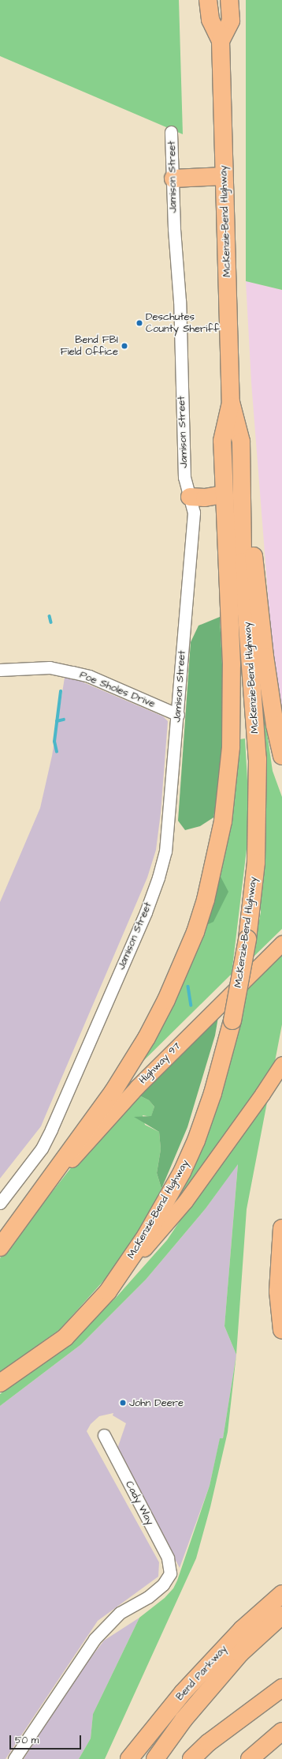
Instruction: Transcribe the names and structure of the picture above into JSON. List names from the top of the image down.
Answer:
{
  "streets": {
    "highway": ["McKenzie-Bend Highway", "Bend Parkway"],
    "main road": ["Highway 97"],
    "street": ["Jamison Street", "Poe Sholes Drive", "Cady Way"]
  },
  "crossings": [
    ["Jamison Street", "Poe Sholes Drive"],
    ["McKenzie-Bend Highway", "Highway 97"]
  ],
  "places": ["Deschutes County Sheriff", "Bend FBI Field Office", "John Deere"],
  "scale_bar": "50 m"
}
